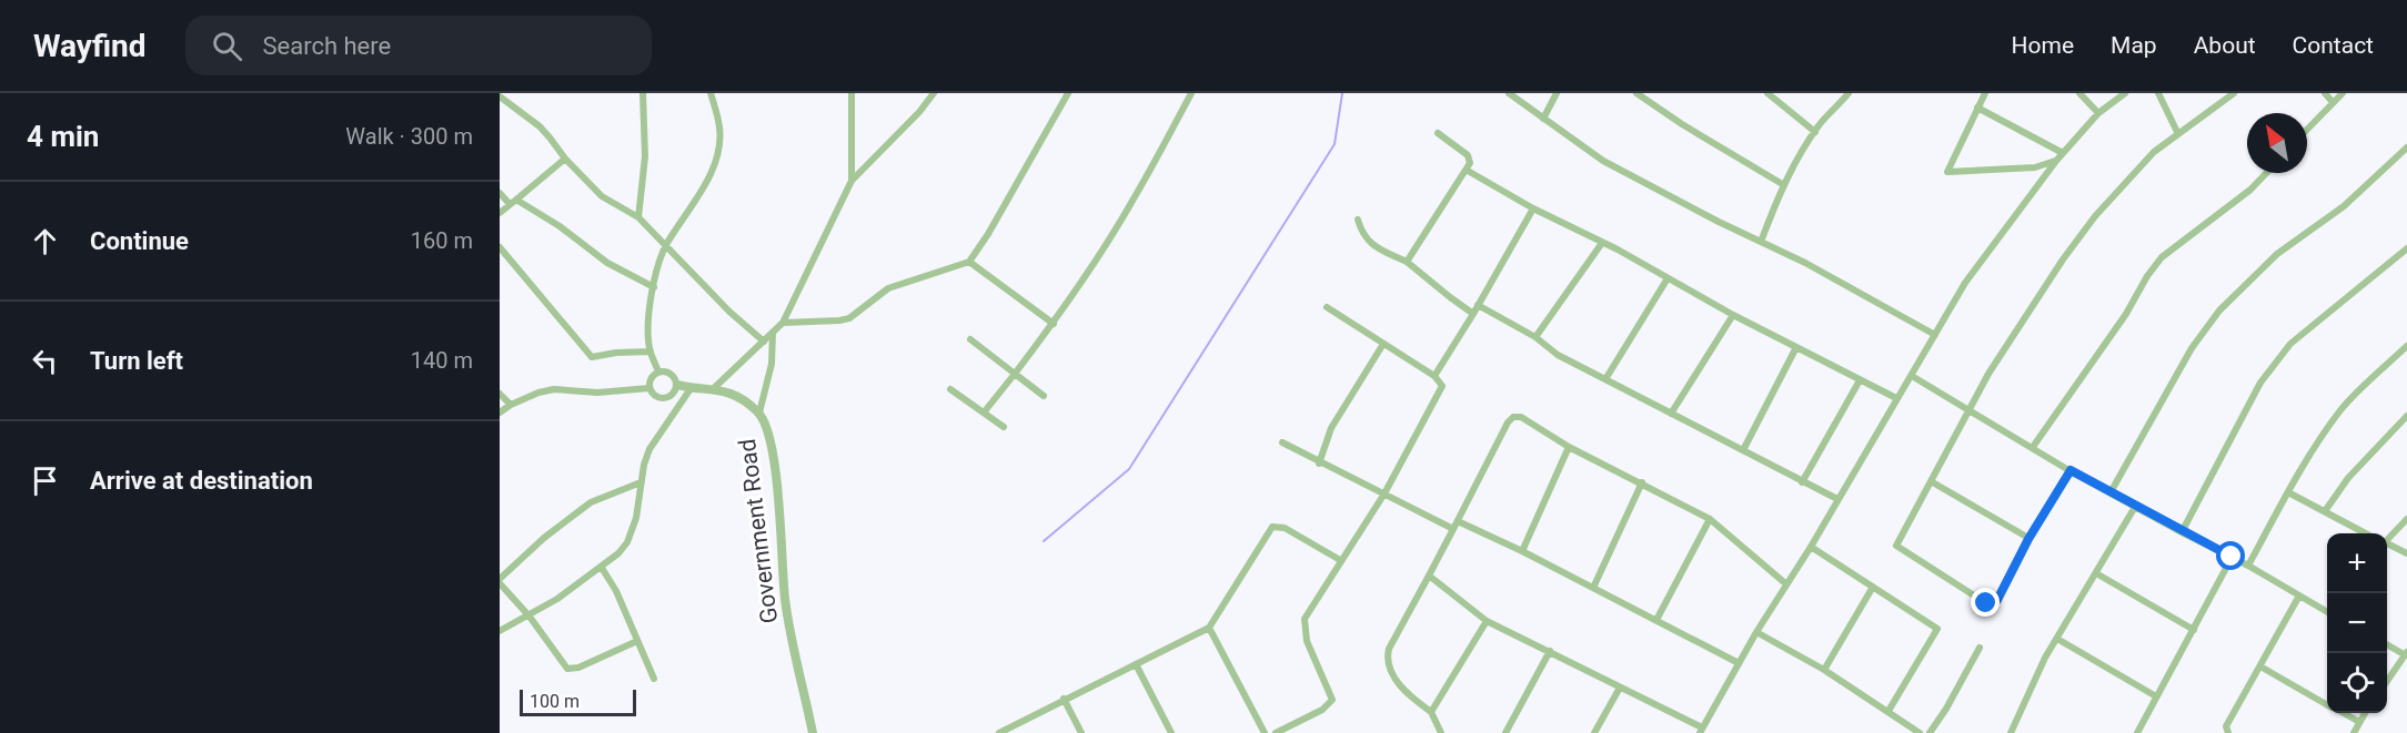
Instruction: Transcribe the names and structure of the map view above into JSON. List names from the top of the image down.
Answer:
{
  "streets": {
    "street": ["Government Road"]
  },
  "scale_bar": "100 m",
  "north": "top left",
  "page": {
    "header": "Wayfind",
    "search": "Search here",
    "nav": [
      "Home",
      "Map",
      "About",
      "Contact"
    ],
    "heading": ["4 min", "Walk · 300 m"],
    "list": [
      ["Continue", "160 m"],
      ["Turn left", "140 m"],
      "Arrive at destination"
    ],
    "map_buttons": ["+", "−"],
    "scale": "100 m"
  }
}
